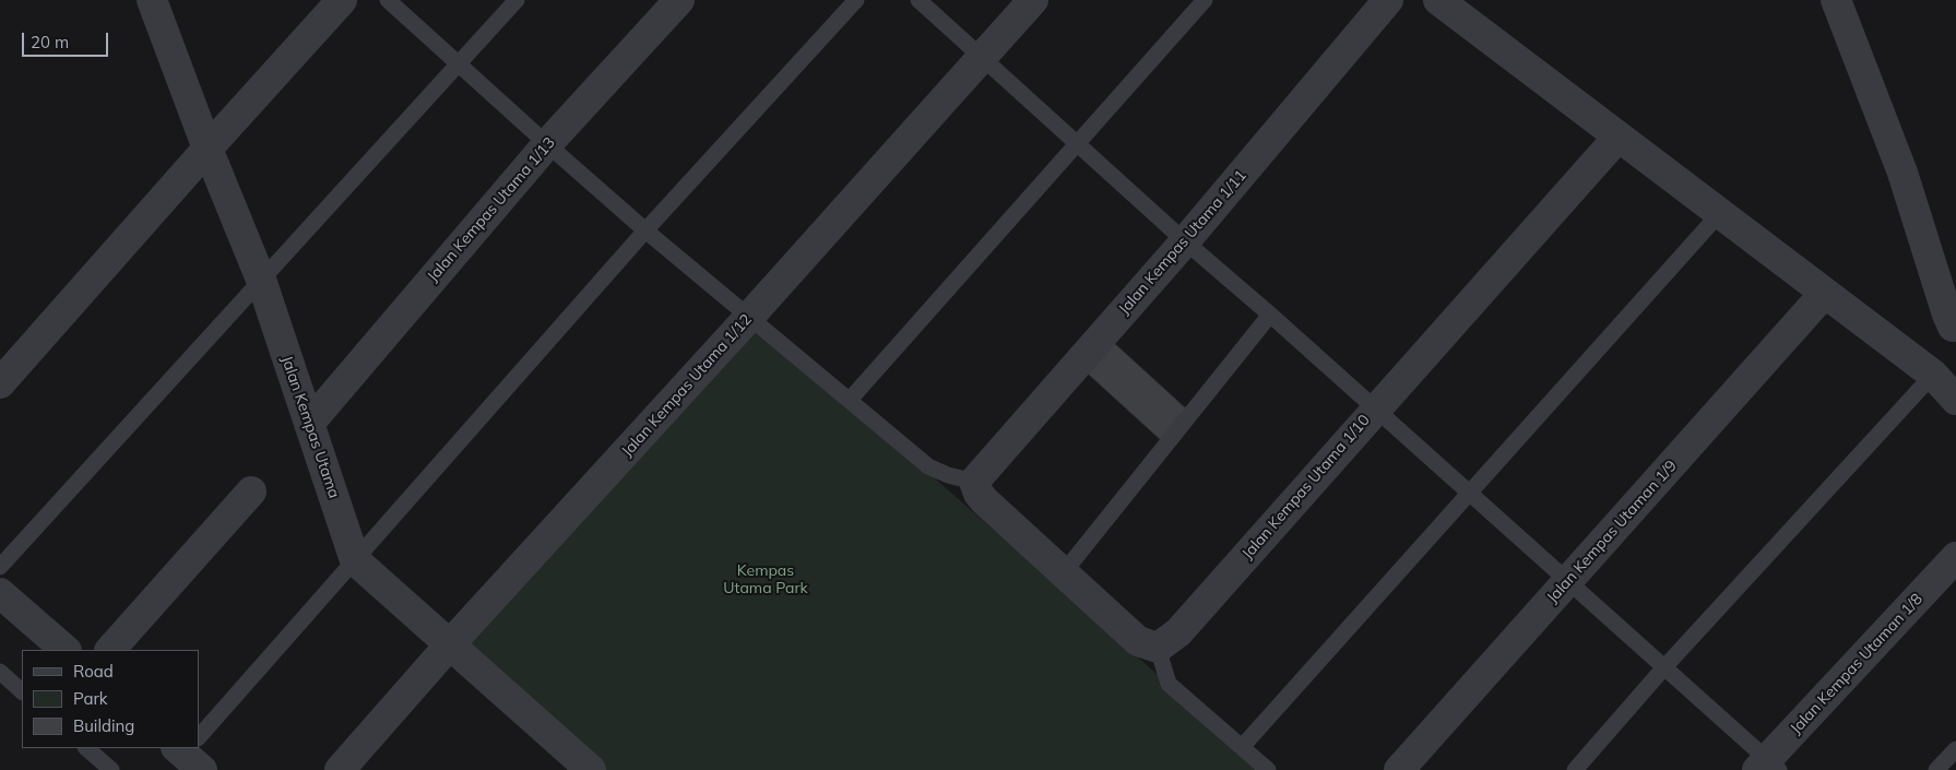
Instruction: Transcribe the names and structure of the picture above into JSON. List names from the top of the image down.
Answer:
{
  "streets": {
    "street": [
      "Jalan Kempas Utama 1/13",
      "Jalan Kempas Utama 1/11",
      "Jalan Kempas Utama 1/12",
      "Jalan Kempas Utama",
      "Jalan Kempas Utama 1/10",
      "Jalan Kempas Utaman 1/9",
      "Jalan Kempas Utaman 1/8"
    ]
  },
  "crossings": [
    ["Jalan Kempas Utama 1/13", "Jalan Kempas Utama"],
    ["Jalan Kempas Utama 1/12", "Jalan Kempas Utama"]
  ],
  "parks": ["Kempas Utama Park"],
  "legend": ["Road", "Park", "Building"],
  "scale_bar": "20 m"
}
